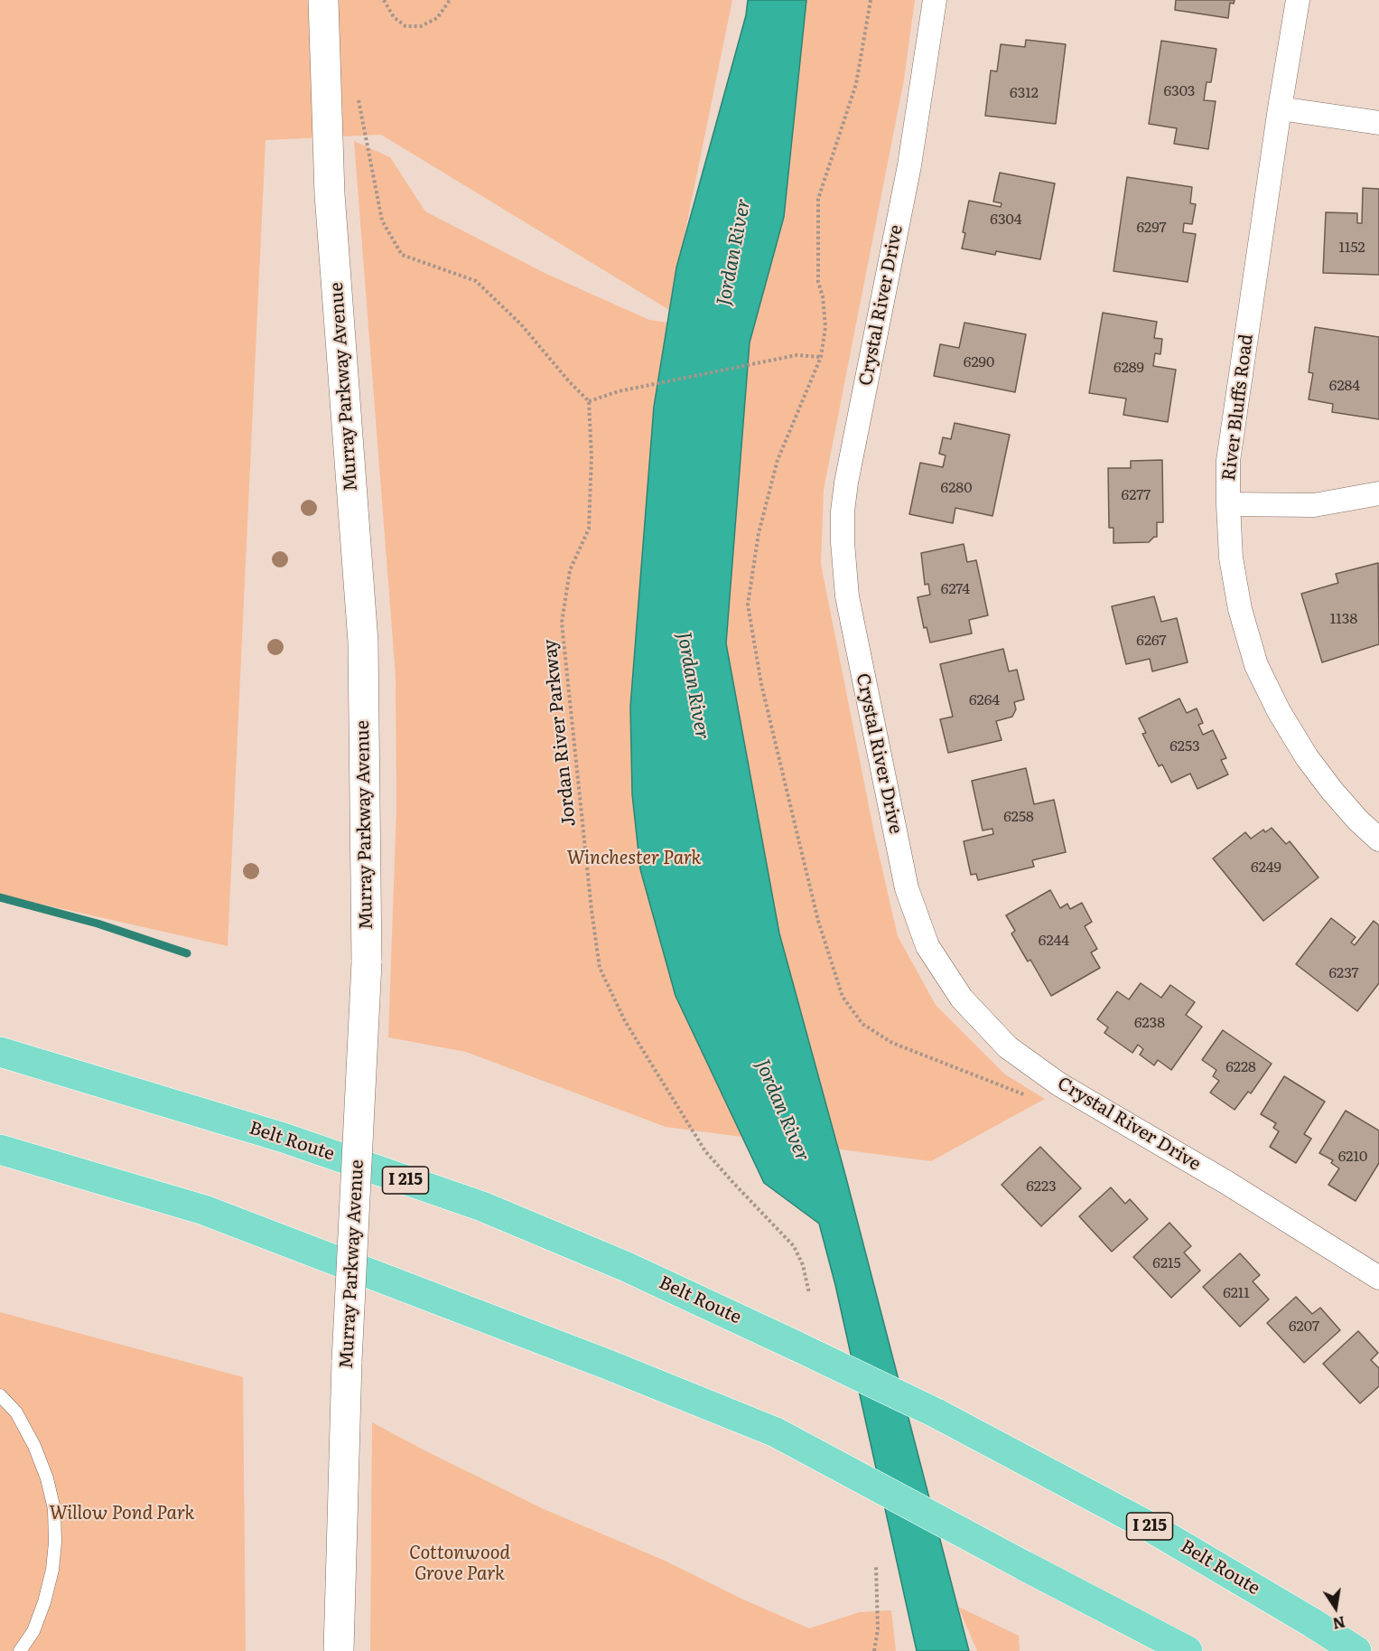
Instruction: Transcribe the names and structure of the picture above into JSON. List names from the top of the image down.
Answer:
{
  "streets": {
    "highway": ["Belt Route", "I 215"],
    "street": ["Crystal River Drive", "Murray Parkway Avenue", "River Bluffs Road"],
    "path": ["Jordan River Parkway"]
  },
  "water": ["Jordan River"],
  "parks": ["Winchester Park", "Willow Pond Park", "Cottonwood Grove Park"],
  "house_numbers": [
    "6303",
    "6312",
    "6304",
    "6297",
    "1152",
    "6290",
    "6289",
    "6284",
    "6280",
    "6277",
    "6274",
    "1138",
    "6267",
    "6264",
    "6253",
    "6258",
    "6249",
    "6244",
    "6237",
    "6238",
    "6228",
    "6210",
    "6223",
    "6215",
    "6211",
    "6207"
  ],
  "north": "bottom"
}
